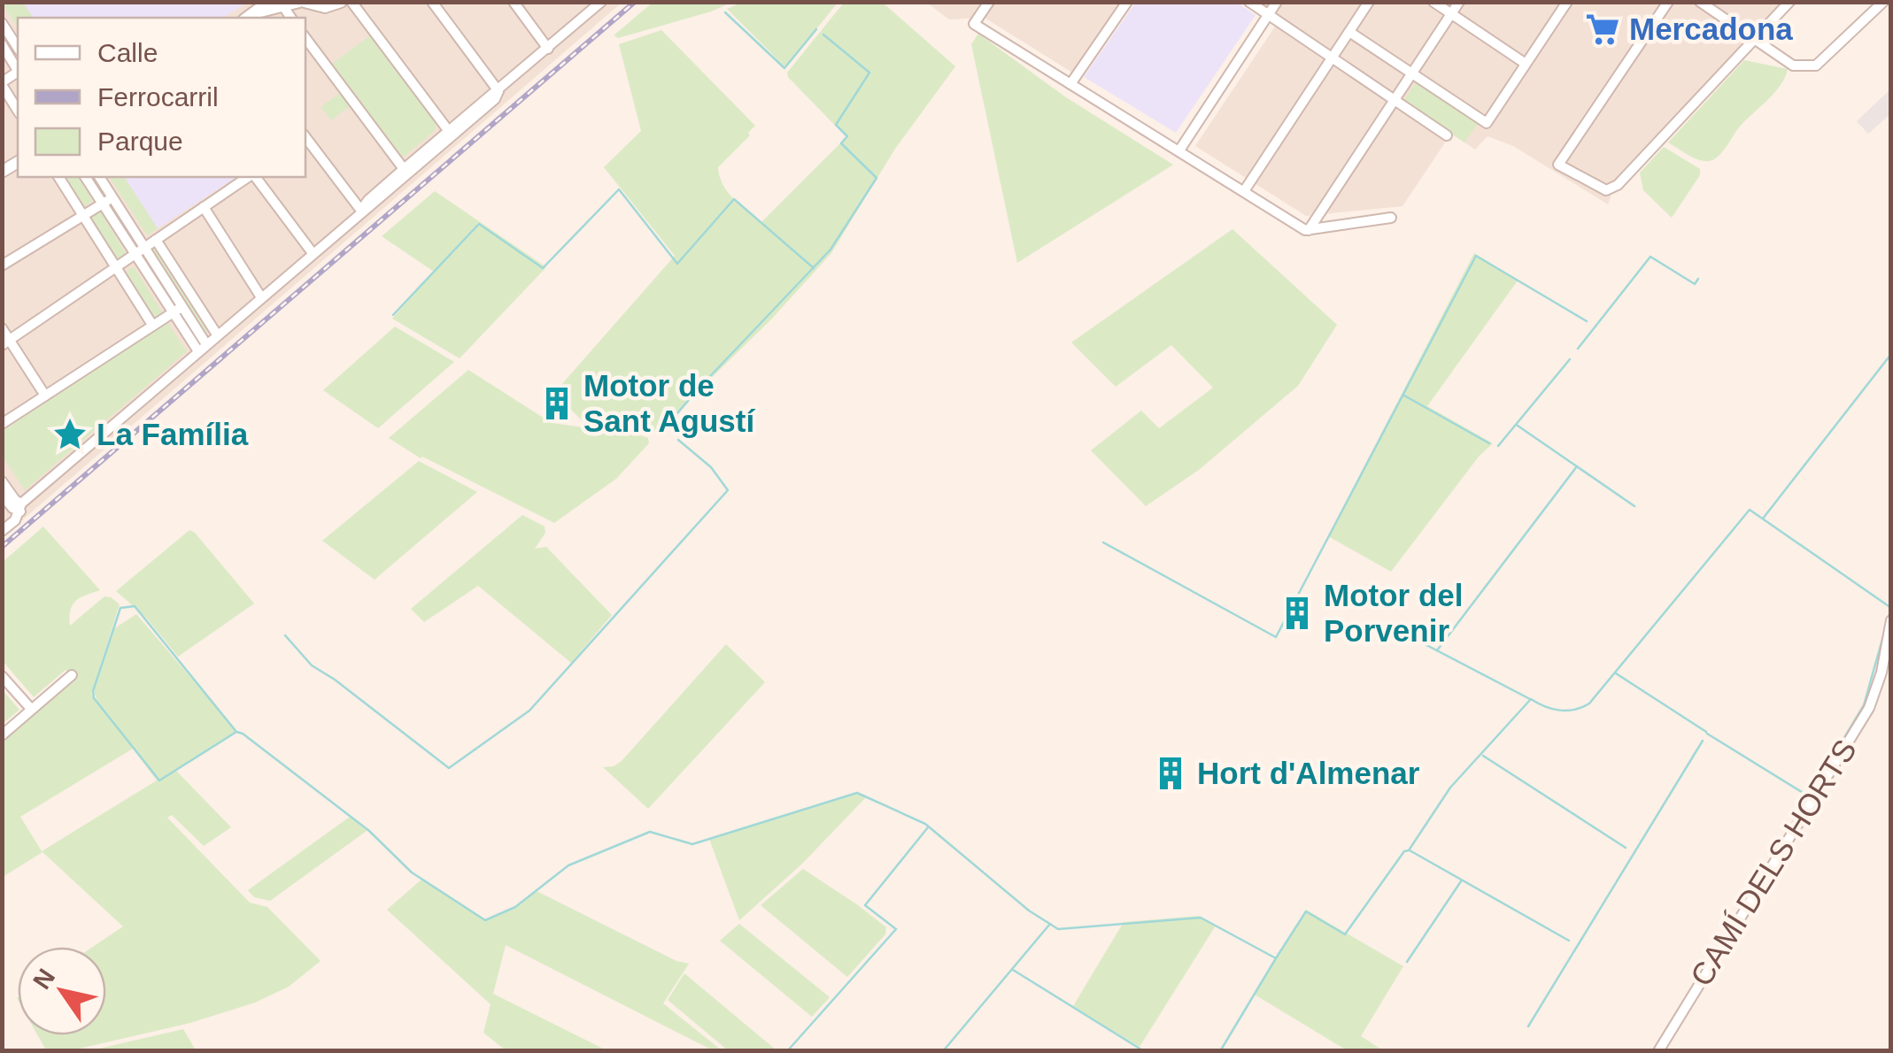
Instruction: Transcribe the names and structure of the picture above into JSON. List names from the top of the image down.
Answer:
{
  "streets": {
    "street": ["CAMÍ DELS HORTS"]
  },
  "places": {
    "supermarket": ["Mercadona"],
    "building": ["Motor de Sant Agustí", "Motor del Porvenir", "Hort d'Almenar"],
    "place": ["La Família"]
  },
  "legend": ["Calle", "Ferrocarril", "Parque"],
  "north": "top left"
}
